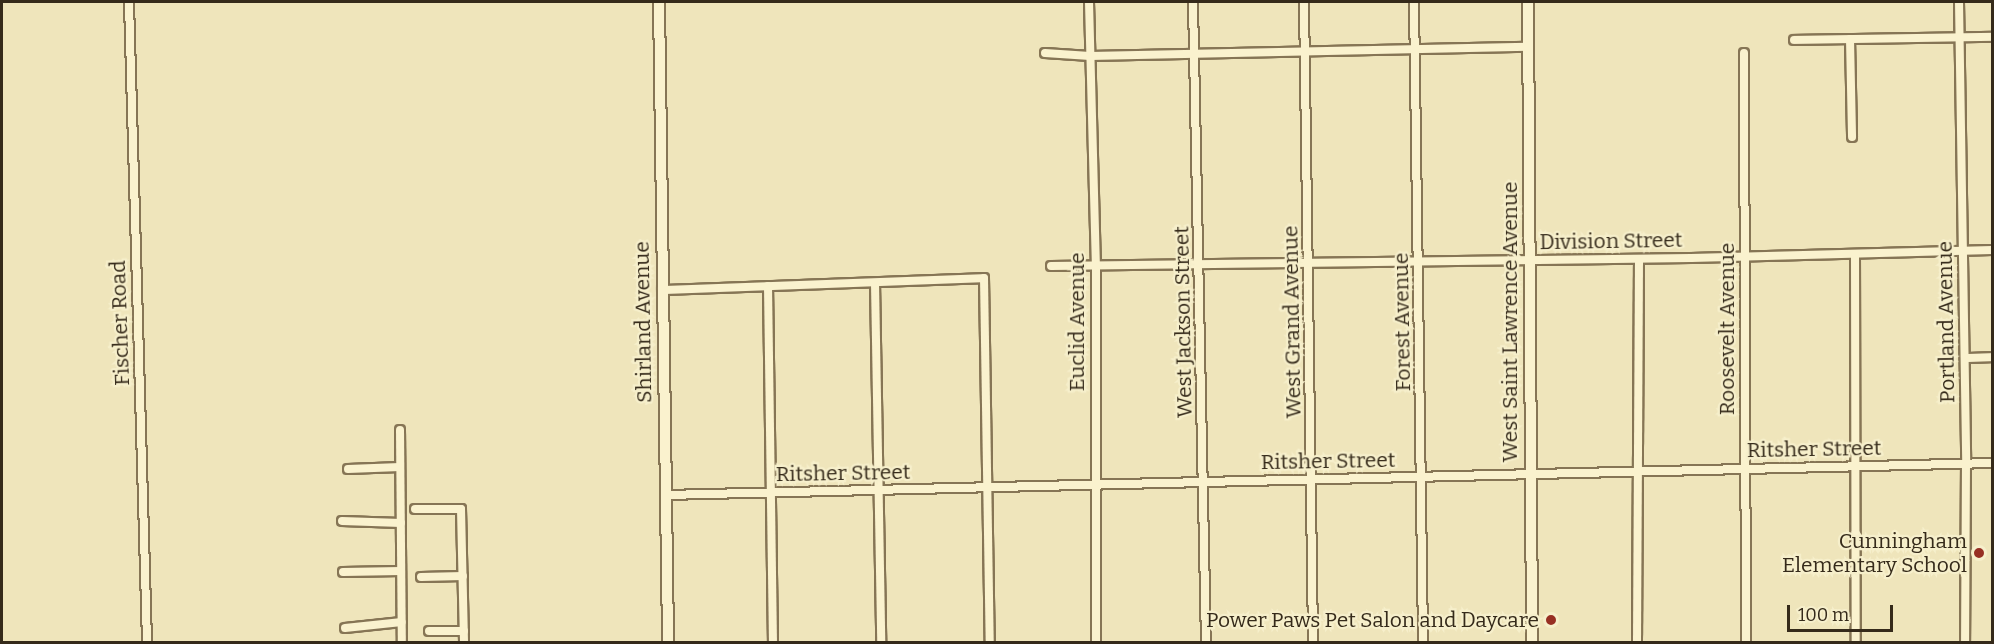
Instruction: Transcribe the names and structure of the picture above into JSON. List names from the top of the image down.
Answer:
{
  "streets": {
    "street": [
      "Division Street",
      "Shirland Avenue",
      "Euclid Avenue",
      "West Jackson Street",
      "West Grand Avenue",
      "Forest Avenue",
      "West Saint Lawrence Avenue",
      "Portland Avenue",
      "Fischer Road",
      "Roosevelt Avenue",
      "Ritsher Street"
    ]
  },
  "crossings": [
    ["Division Street", "Euclid Avenue"],
    ["Division Street", "West Jackson Street"],
    ["Division Street", "West Grand Avenue"],
    ["Division Street", "Forest Avenue"],
    ["Division Street", "West Saint Lawrence Avenue"],
    ["Division Street", "Portland Avenue"],
    ["Division Street", "Roosevelt Avenue"],
    ["Shirland Avenue", "Ritsher Street"],
    ["Euclid Avenue", "Ritsher Street"],
    ["West Jackson Street", "Ritsher Street"],
    ["West Grand Avenue", "Ritsher Street"],
    ["Forest Avenue", "Ritsher Street"],
    ["West Saint Lawrence Avenue", "Ritsher Street"],
    ["Portland Avenue", "Ritsher Street"],
    ["Roosevelt Avenue", "Ritsher Street"]
  ],
  "places": ["Cunningham Elementary School", "Power Paws Pet Salon and Daycare"],
  "scale_bar": "100 m"
}
